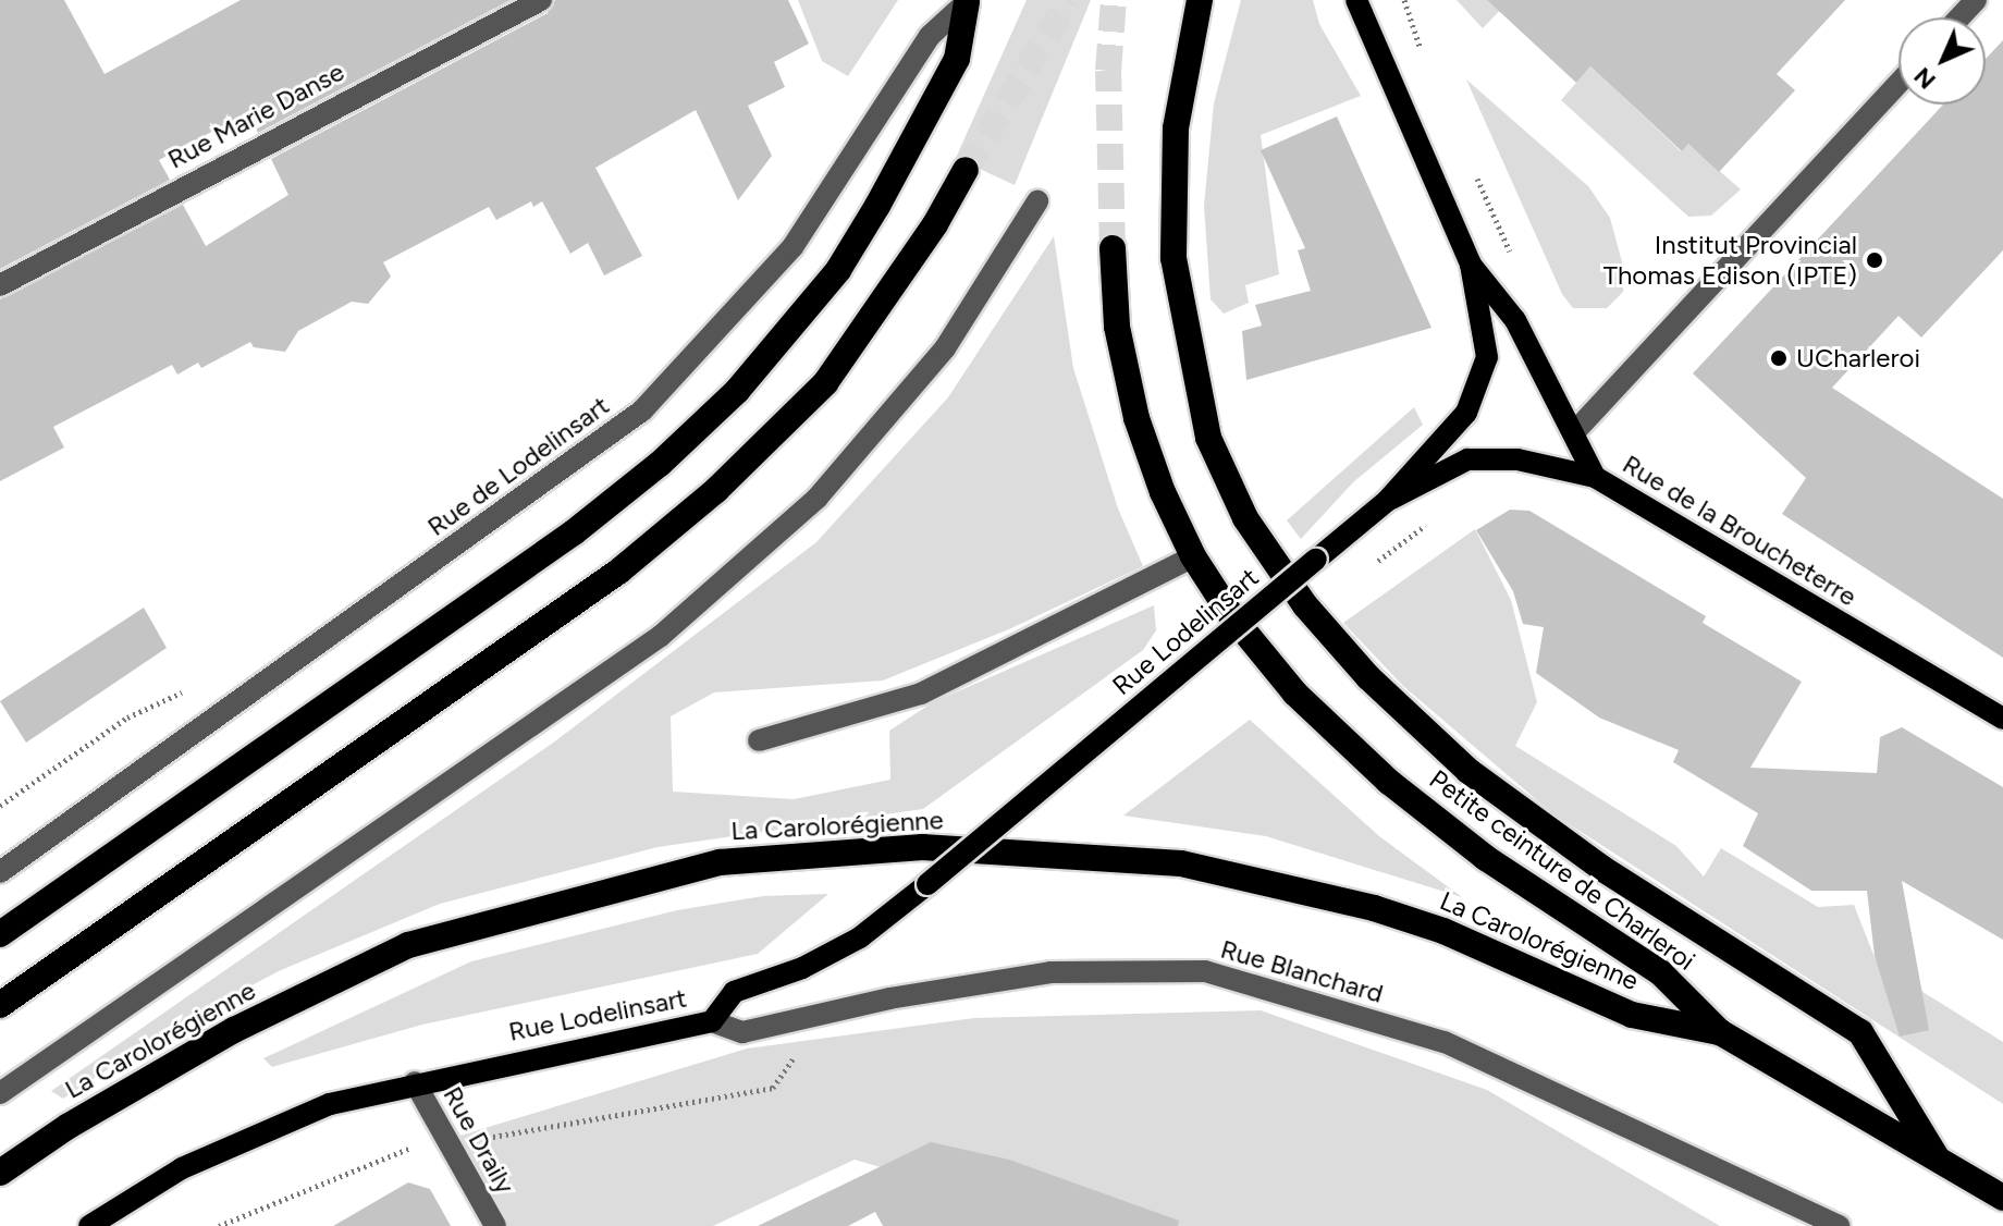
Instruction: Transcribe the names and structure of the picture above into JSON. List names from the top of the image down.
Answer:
{
  "streets": {
    "highway": ["La Carolorégienne", "Petite ceinture de Charleroi"],
    "main road": ["Rue de la Broucheterre", "Rue Lodelinsart"],
    "street": [
      "Rue Marie Danse",
      "Rue de Lodelinsart",
      "Rue Blanchard",
      "Rue Draily"
    ]
  },
  "crossings": [
    ["Rue de la Broucheterre", "Rue Lodelinsart"],
    ["Rue Lodelinsart", "Rue Blanchard"],
    ["Rue Lodelinsart", "Rue Draily"],
    ["La Carolorégienne", "Petite ceinture de Charleroi"]
  ],
  "places": ["Institut Provincial Thomas Edison (IPTE)", "UCharleroi"],
  "north": "bottom left"
}
